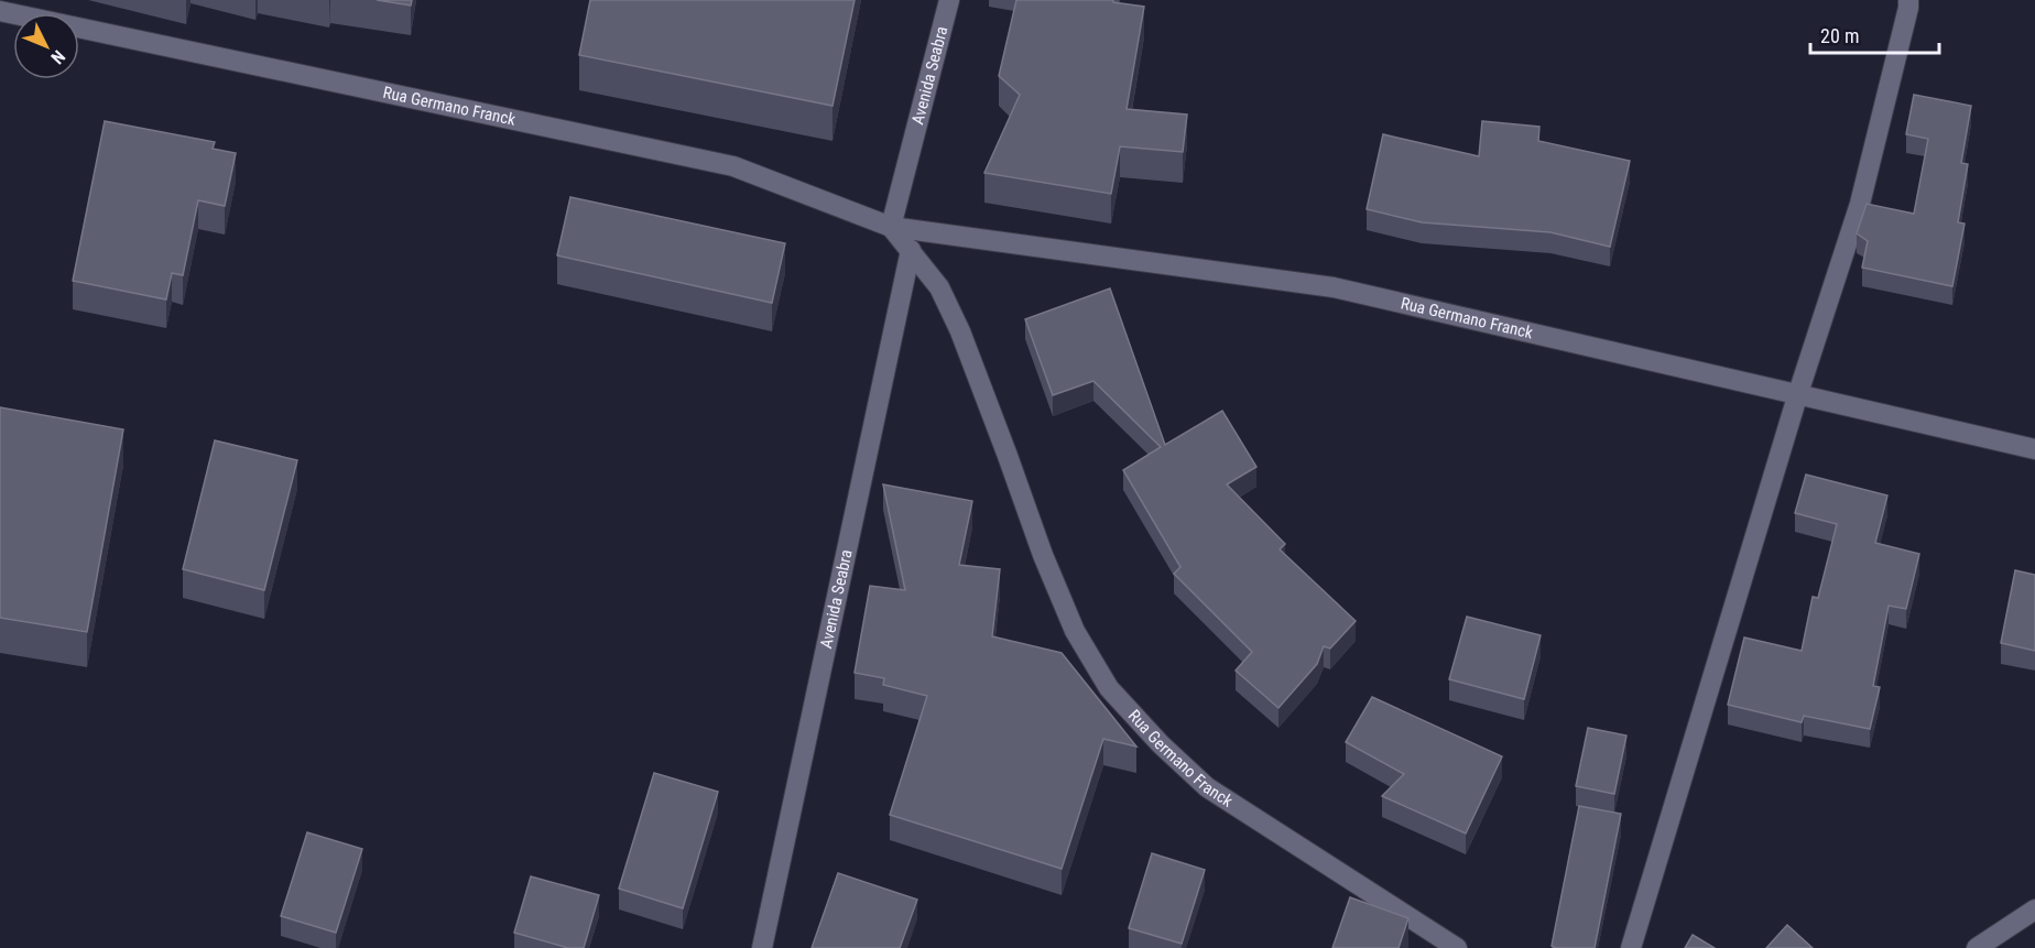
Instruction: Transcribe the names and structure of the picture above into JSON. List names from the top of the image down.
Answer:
{
  "streets": {
    "street": ["Avenida Seabra", "Rua Germano Franck"]
  },
  "crossings": [
    ["Avenida Seabra", "Rua Germano Franck"]
  ],
  "scale_bar": "20 m",
  "north": "bottom right"
}
